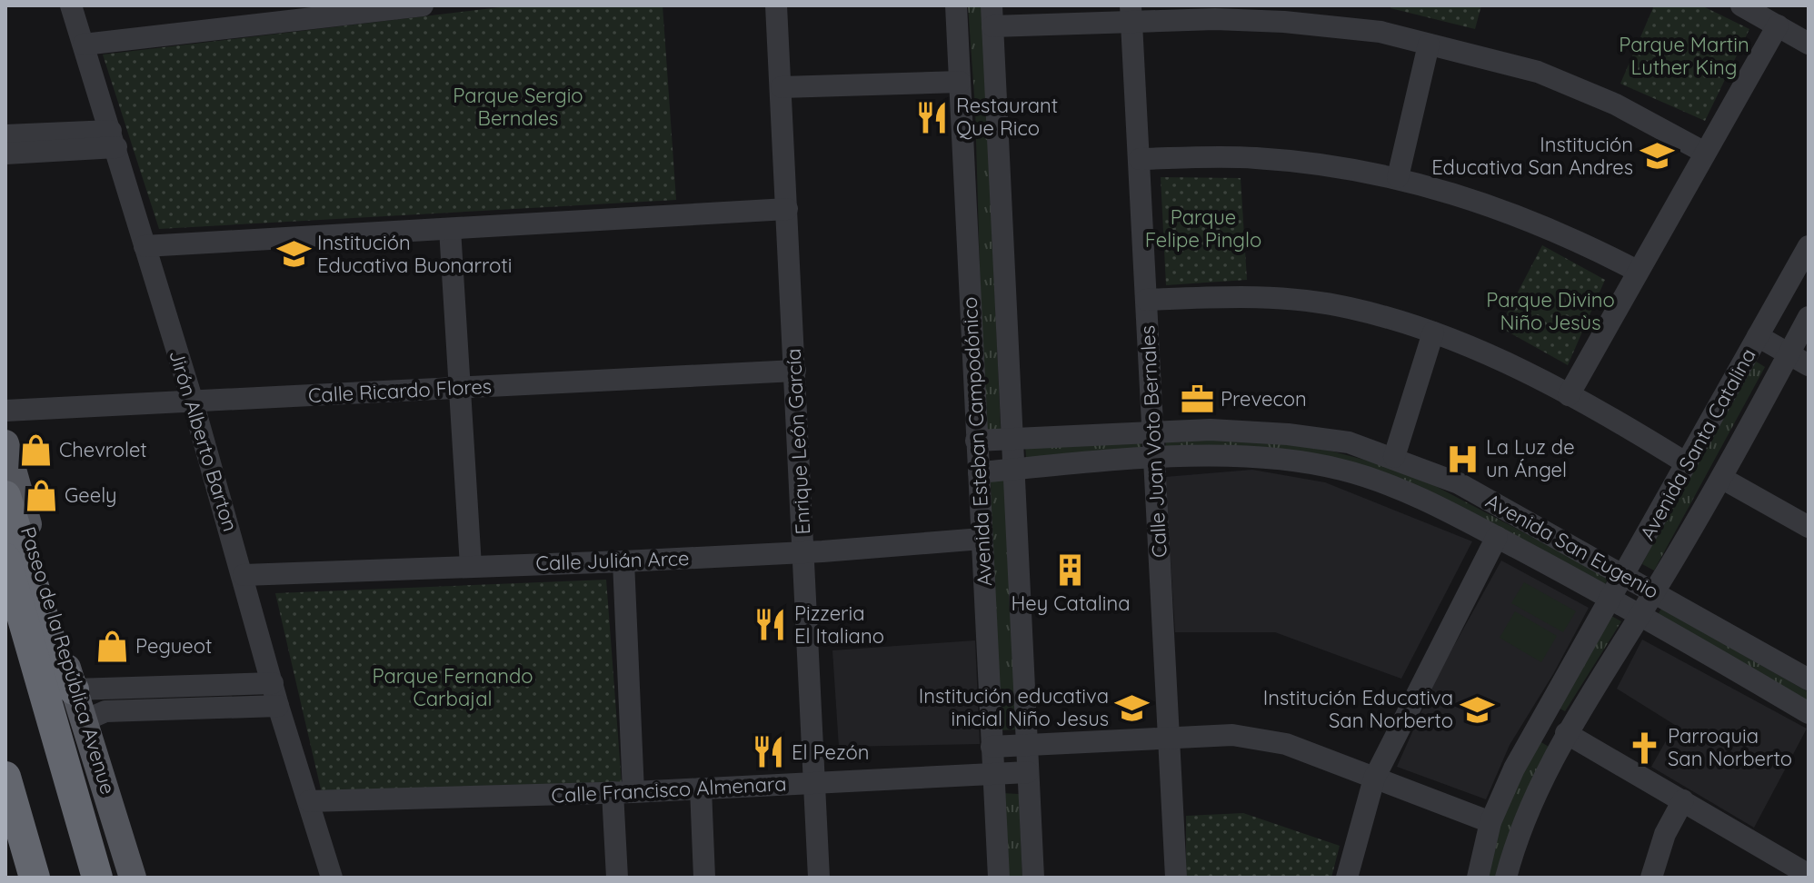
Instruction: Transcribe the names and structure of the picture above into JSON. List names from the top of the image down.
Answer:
{
  "streets": {
    "main road": ["Paseo de la República Avenue"],
    "street": [
      "Calle Ricardo Flores",
      "Jirón Alberto Barton",
      "Enrique León García",
      "Avenida Esteban Campodónico",
      "Calle Juan Voto Bernales",
      "Avenida Santa Catalina",
      "Avenida San Eugenio",
      "Calle Julián Arce",
      "Calle Francisco Almenara"
    ]
  },
  "crossings": [
    ["Calle Ricardo Flores", "Jirón Alberto Barton"],
    ["Calle Ricardo Flores", "Enrique León García"],
    ["Jirón Alberto Barton", "Calle Julián Arce"],
    ["Jirón Alberto Barton", "Calle Francisco Almenara"],
    ["Enrique León García", "Calle Julián Arce"],
    ["Enrique León García", "Calle Francisco Almenara"],
    ["Avenida Esteban Campodónico", "Avenida San Eugenio"],
    ["Avenida Esteban Campodónico", "Calle Julián Arce"],
    ["Avenida Esteban Campodónico", "Calle Francisco Almenara"],
    ["Calle Juan Voto Bernales", "Avenida San Eugenio"],
    ["Avenida Santa Catalina", "Avenida San Eugenio"]
  ],
  "parks": [
    "Parque Martin Luther King",
    "Parque Sergio Bernales",
    "Parque Felipe Pinglo",
    "Parque Divino Niño Jesùs",
    "Parque Fernando Carbajal"
  ],
  "places": {
    "restaurant": ["Restaurant Que Rico", "Pizzeria El Italiano", "El Pezón"],
    "school or university": [
      "Institución Educativa San Andres",
      "Institución Educativa Buonarroti",
      "Institución educativa inicial Niño Jesus",
      "Institución Educativa San Norberto"
    ],
    "office": ["Prevecon"],
    "shop": ["Chevrolet", "Geely", "Pegueot"],
    "hospital": ["La Luz de un Ángel"],
    "building": ["Hey Catalina"],
    "church": ["Parroquia San Norberto"]
  }
}
